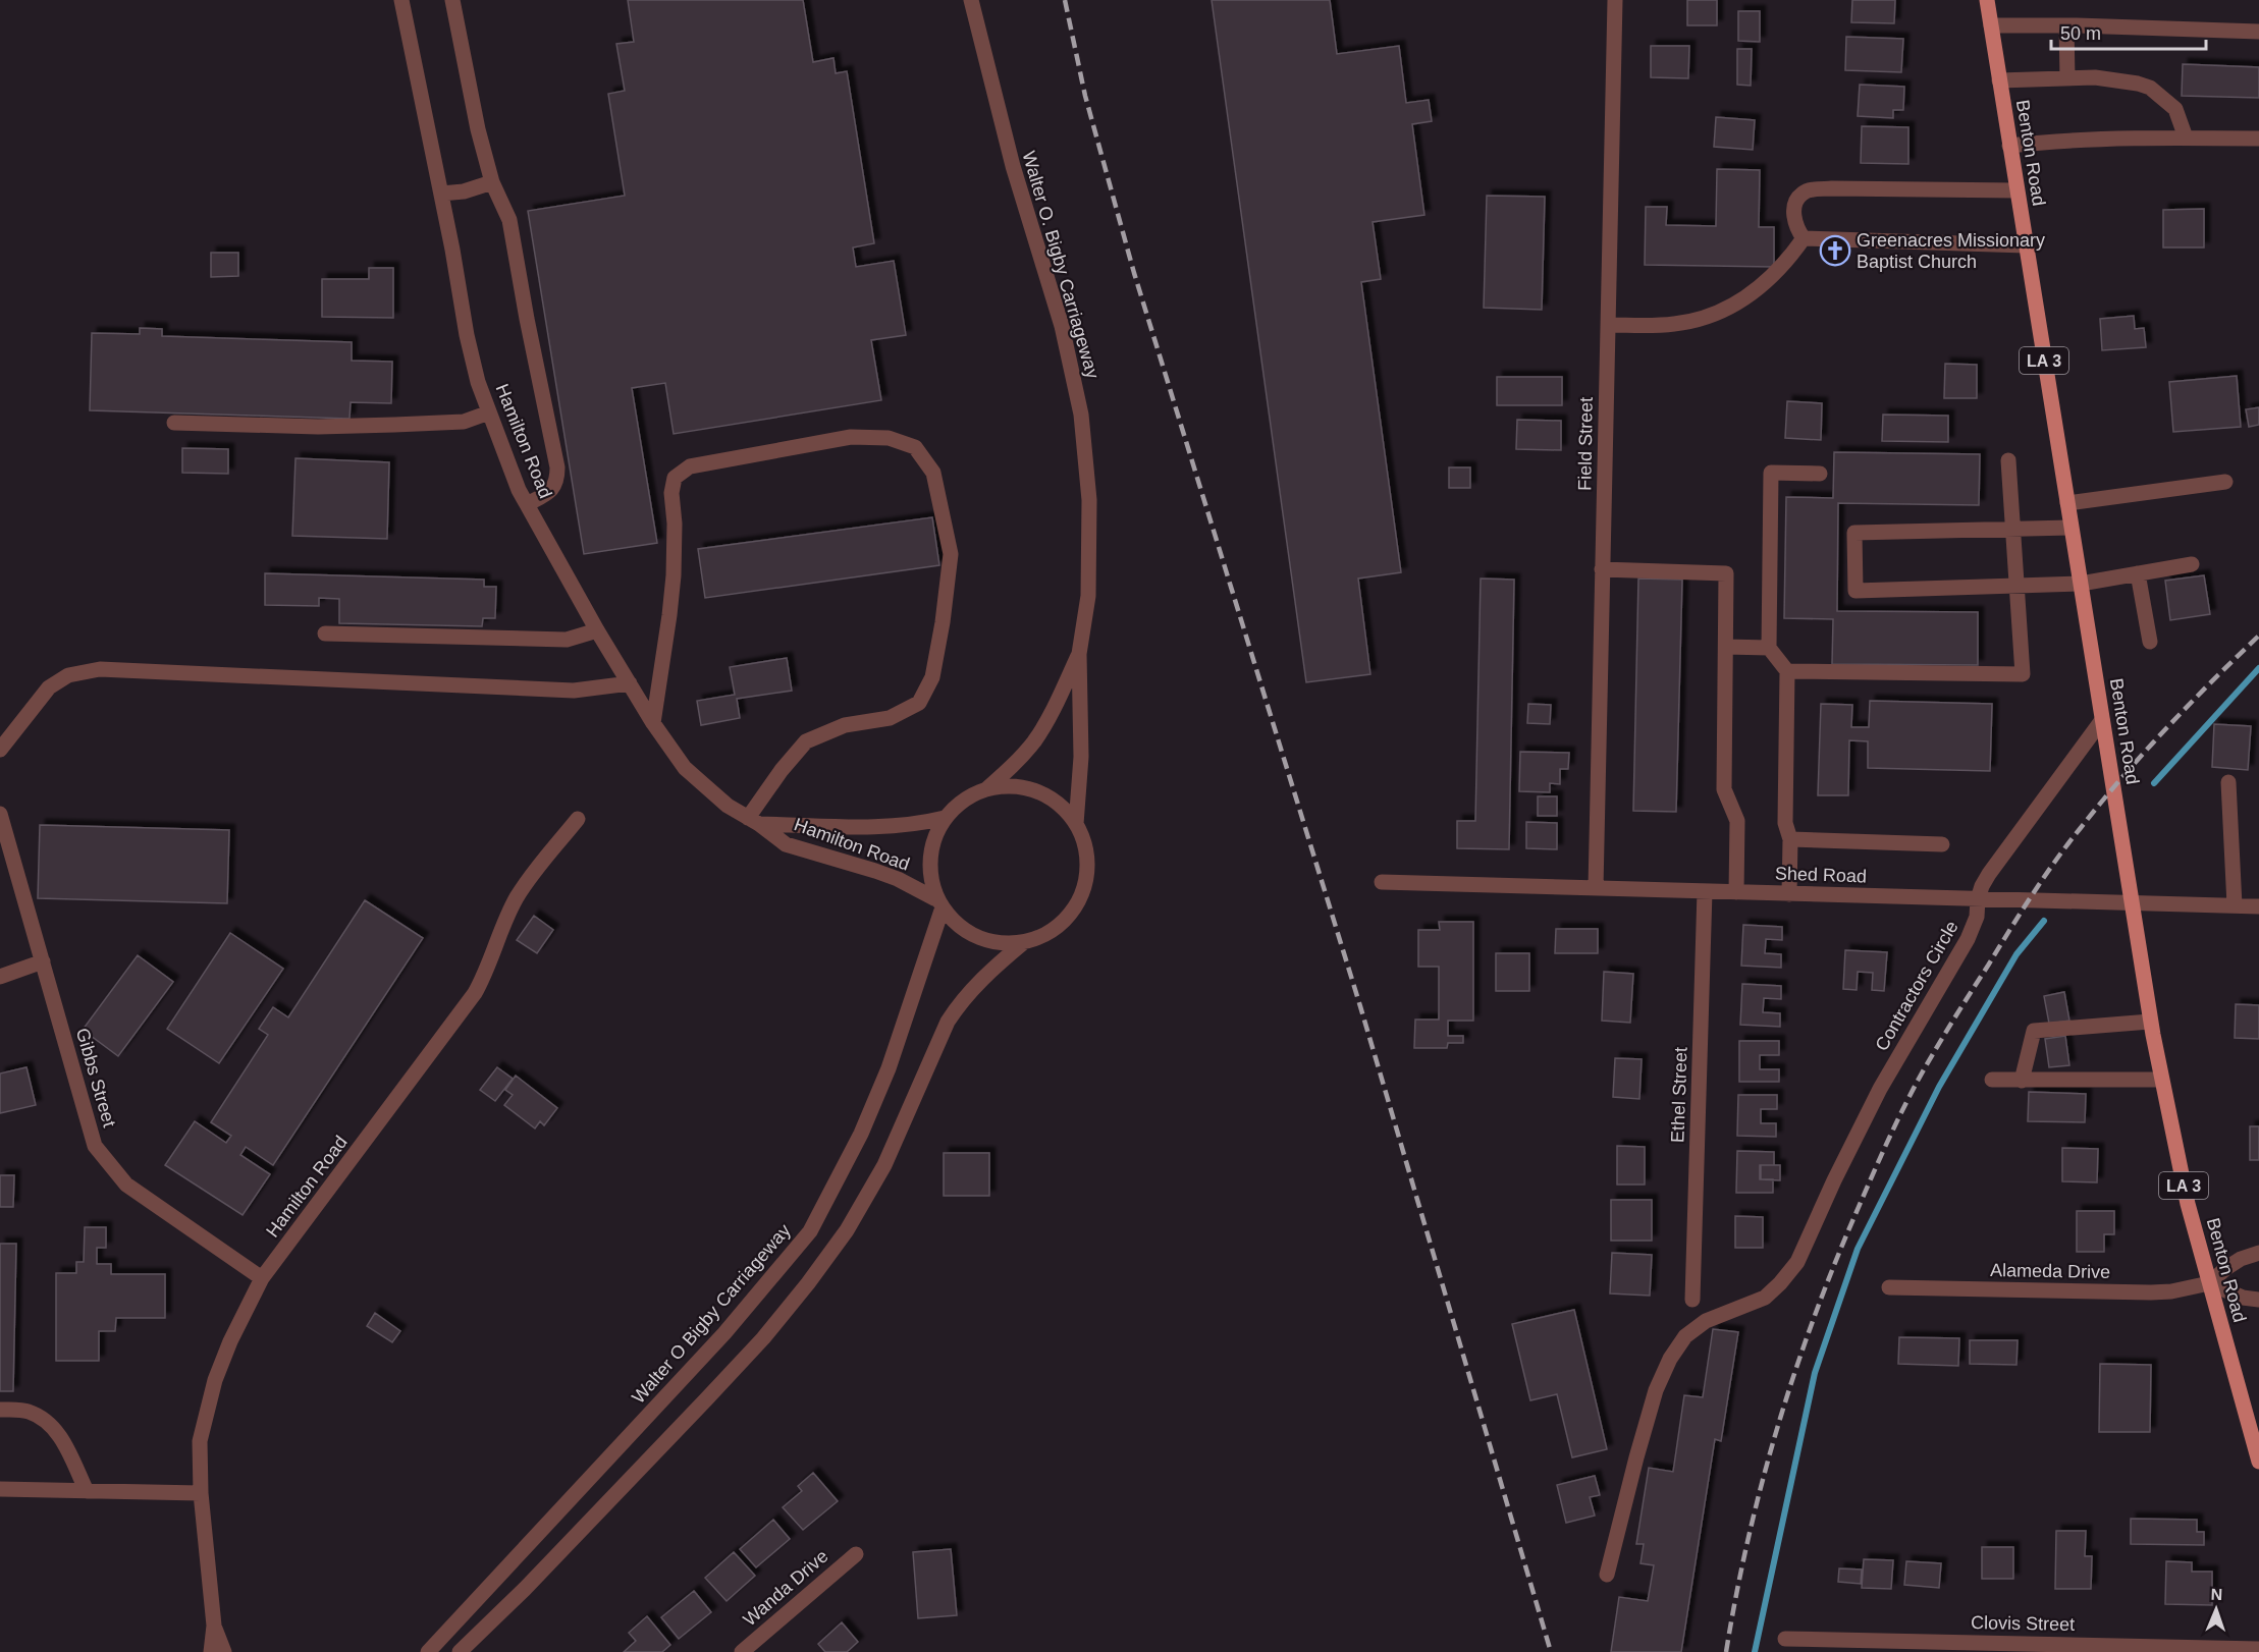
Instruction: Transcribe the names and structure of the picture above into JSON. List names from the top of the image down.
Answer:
{
  "streets": {
    "main road": ["Benton Road", "LA 3"],
    "street": [
      "Walter O. Bigby Carriageway",
      "Hamilton Road",
      "Field Street",
      "Shed Road",
      "Contractors Circle",
      "Gibbs Street",
      "Ethel Street",
      "Alameda Drive",
      "Walter O Bigby Carriageway",
      "Wanda Drive",
      "Clovis Street"
    ]
  },
  "crossings": [
    ["Benton Road", "Shed Road"],
    ["Benton Road", "Contractors Circle"],
    ["Benton Road", "Alameda Drive"],
    ["Walter O. Bigby Carriageway", "Hamilton Road"],
    ["Walter O. Bigby Carriageway", "Walter O Bigby Carriageway"],
    ["Hamilton Road", "Gibbs Street"],
    ["Hamilton Road", "Walter O Bigby Carriageway"],
    ["Field Street", "Shed Road"],
    ["Shed Road", "Contractors Circle"],
    ["Shed Road", "Ethel Street"]
  ],
  "places": {
    "church": ["Greenacres Missionary Baptist Church"]
  },
  "scale_bar": "50 m",
  "north": "top"
}
